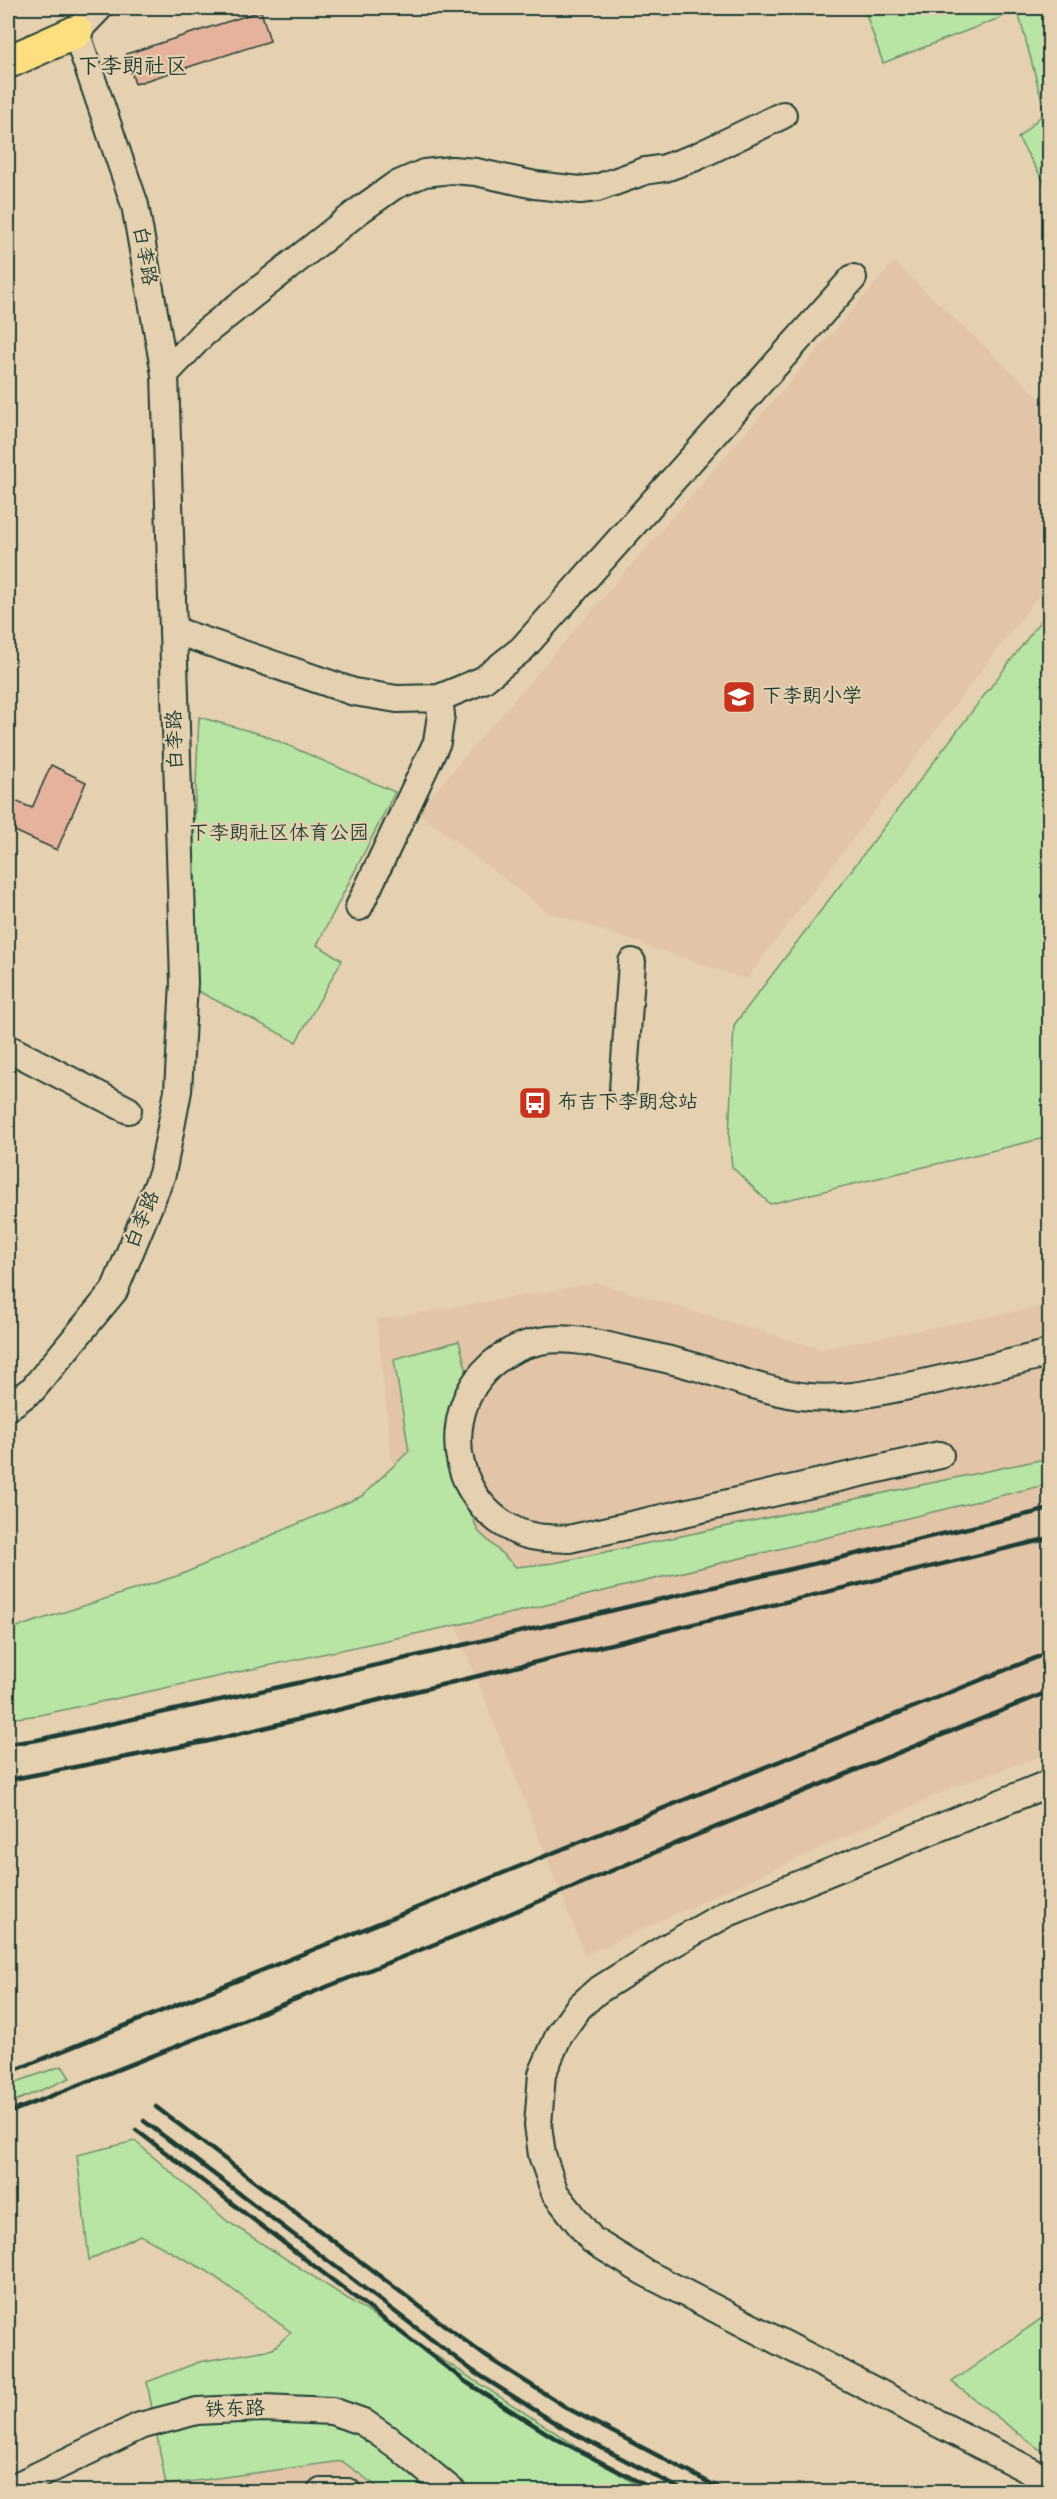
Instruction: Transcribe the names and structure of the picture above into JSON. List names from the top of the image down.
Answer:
{
  "streets": {
    "street": ["白李路", "铁东路"]
  },
  "districts": ["下李朗社区"],
  "parks": ["下李朗社区体育公园"],
  "places": {
    "school or university": ["下李朗小学"],
    "bus stop": ["布吉下李朗总站"]
  }
}
